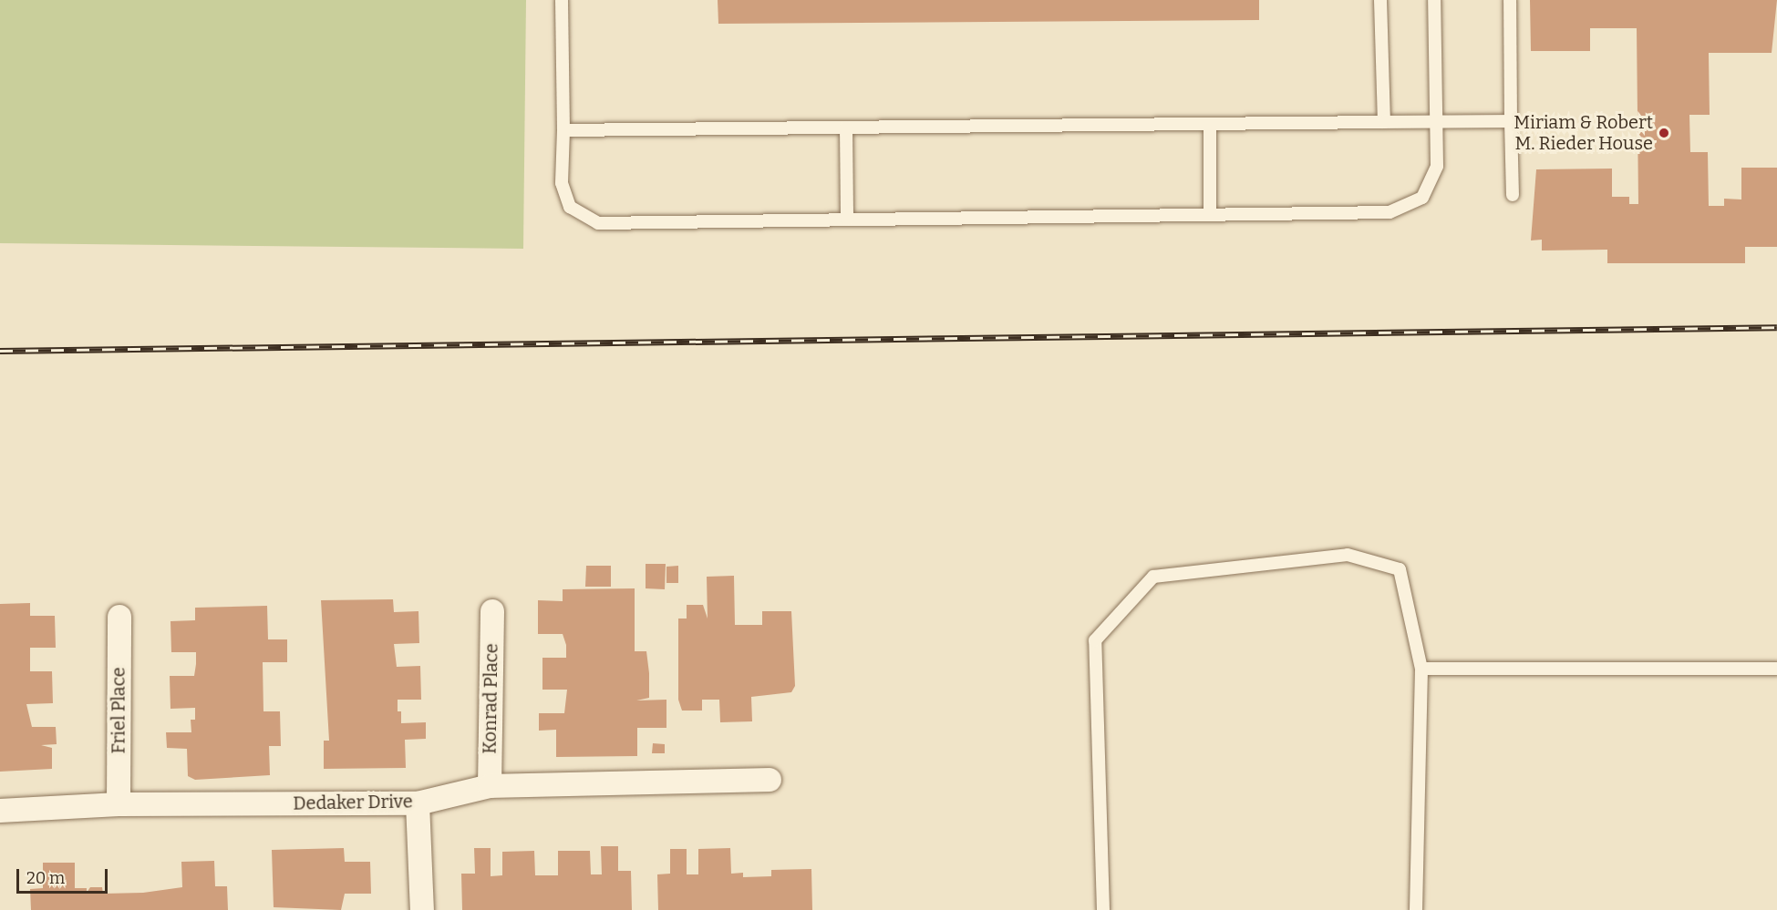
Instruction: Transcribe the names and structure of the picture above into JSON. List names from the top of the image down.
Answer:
{
  "streets": {
    "street": ["Konrad Place", "Friel Place", "Dedaker Drive"]
  },
  "crossings": [
    ["Konrad Place", "Dedaker Drive"],
    ["Friel Place", "Dedaker Drive"]
  ],
  "places": ["Miriam & Robert M. Rieder House"],
  "scale_bar": "20 m"
}
